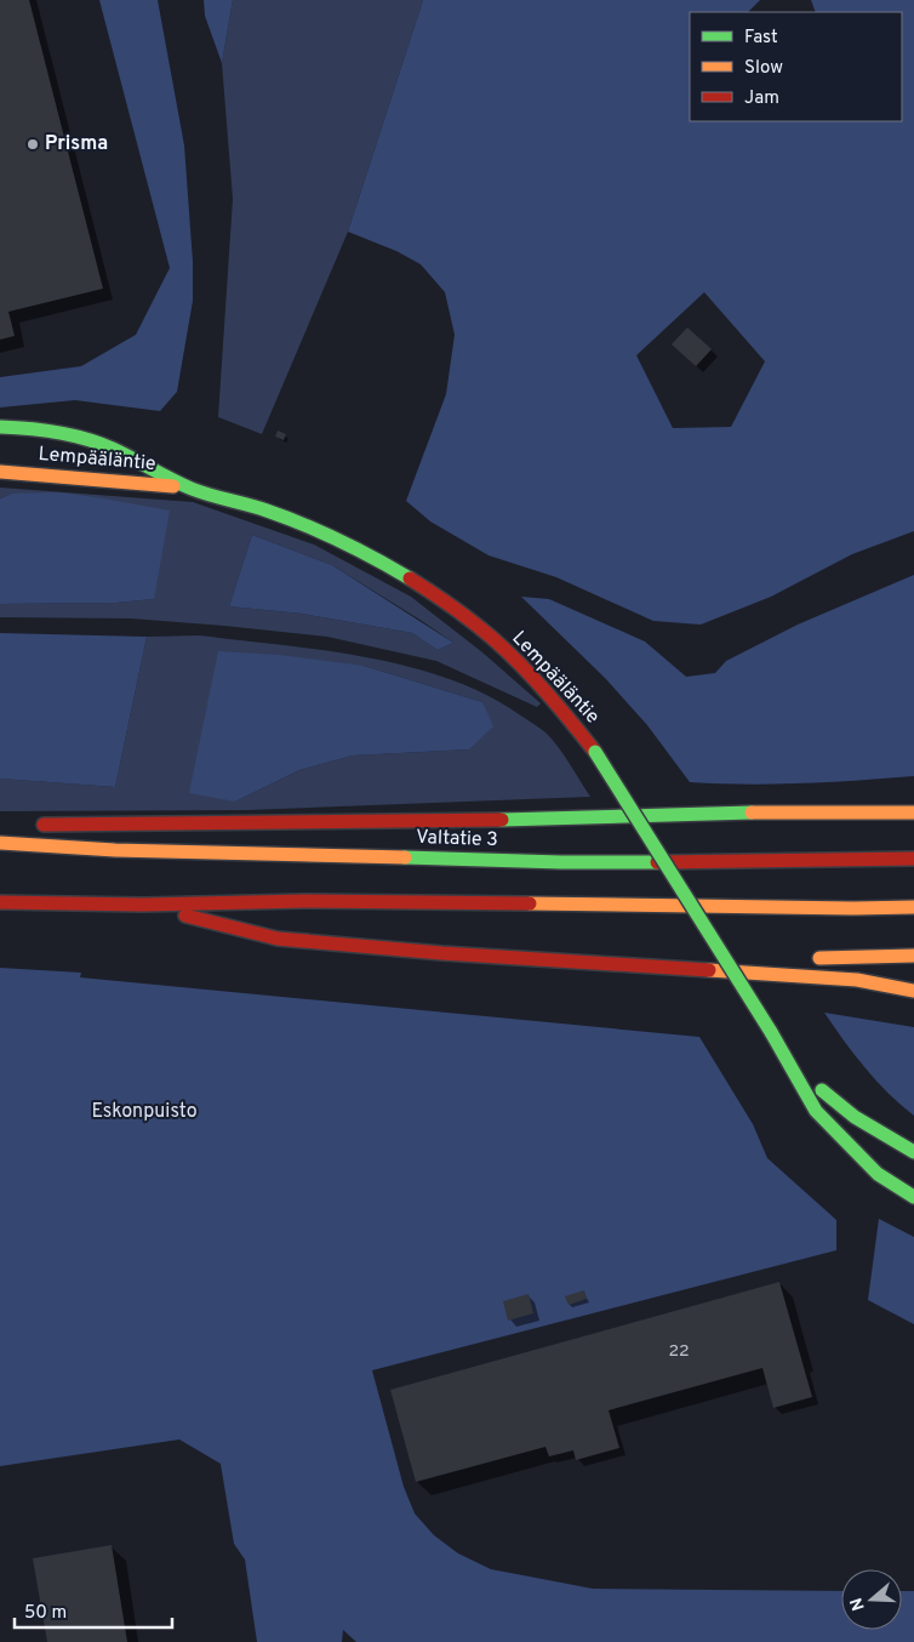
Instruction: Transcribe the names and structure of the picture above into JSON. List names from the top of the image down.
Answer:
{
  "streets": {
    "main road": ["Lempääläntie", "Valtatie 3"]
  },
  "parks": ["Eskonpuisto"],
  "places": ["Prisma"],
  "house_numbers": ["22"],
  "legend": ["Fast", "Slow", "Jam"],
  "scale_bar": "50 m",
  "north": "left"
}
